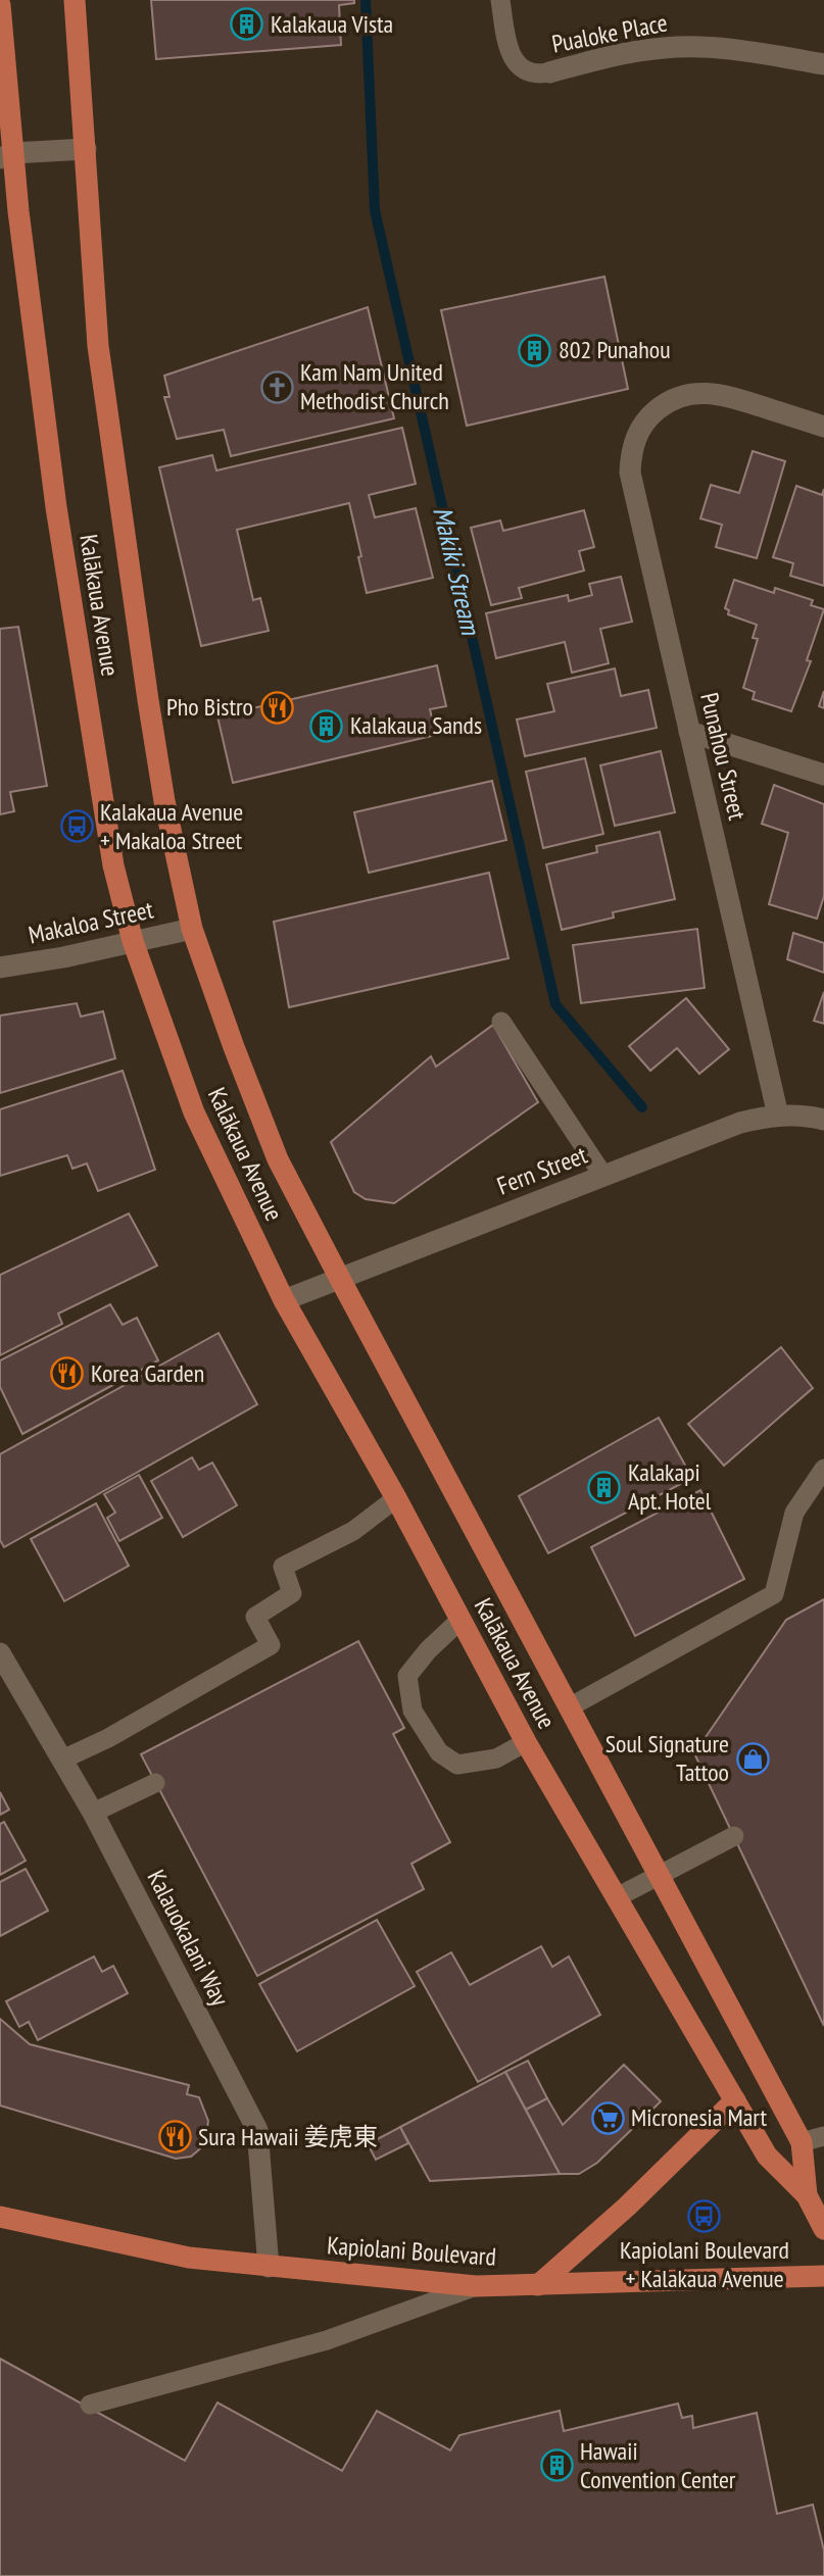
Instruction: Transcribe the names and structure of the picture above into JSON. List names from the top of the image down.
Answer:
{
  "streets": {
    "main road": ["Kalākaua Avenue", "Kapiolani Boulevard"],
    "street": [
      "Pualoke Place",
      "Punahou Street",
      "Makaloa Street",
      "Fern Street",
      "Kalauokalani Way"
    ]
  },
  "crossings": [
    ["Kalākaua Avenue", "Makaloa Street"],
    ["Kalākaua Avenue", "Fern Street"],
    ["Punahou Street", "Fern Street"],
    ["Kalauokalani Way", "Kapiolani Boulevard"]
  ],
  "water": ["Makiki Stream"],
  "places": {
    "building": [
      "Kalakaua Vista",
      "802 Punahou",
      "Kalakaua Sands",
      "Kalakapi Apt. Hotel",
      "Hawaii Convention Center"
    ],
    "church": ["Kam Nam United Methodist Church"],
    "restaurant": ["Pho Bistro", "Korea Garden", "Sura Hawaii 姜虎東"],
    "bus stop": ["Kalakaua Avenue + Makaloa Street", "Kapiolani Boulevard + Kalakaua Avenue"],
    "shop": ["Soul Signature Tattoo"],
    "supermarket": ["Micronesia Mart"]
  }
}
